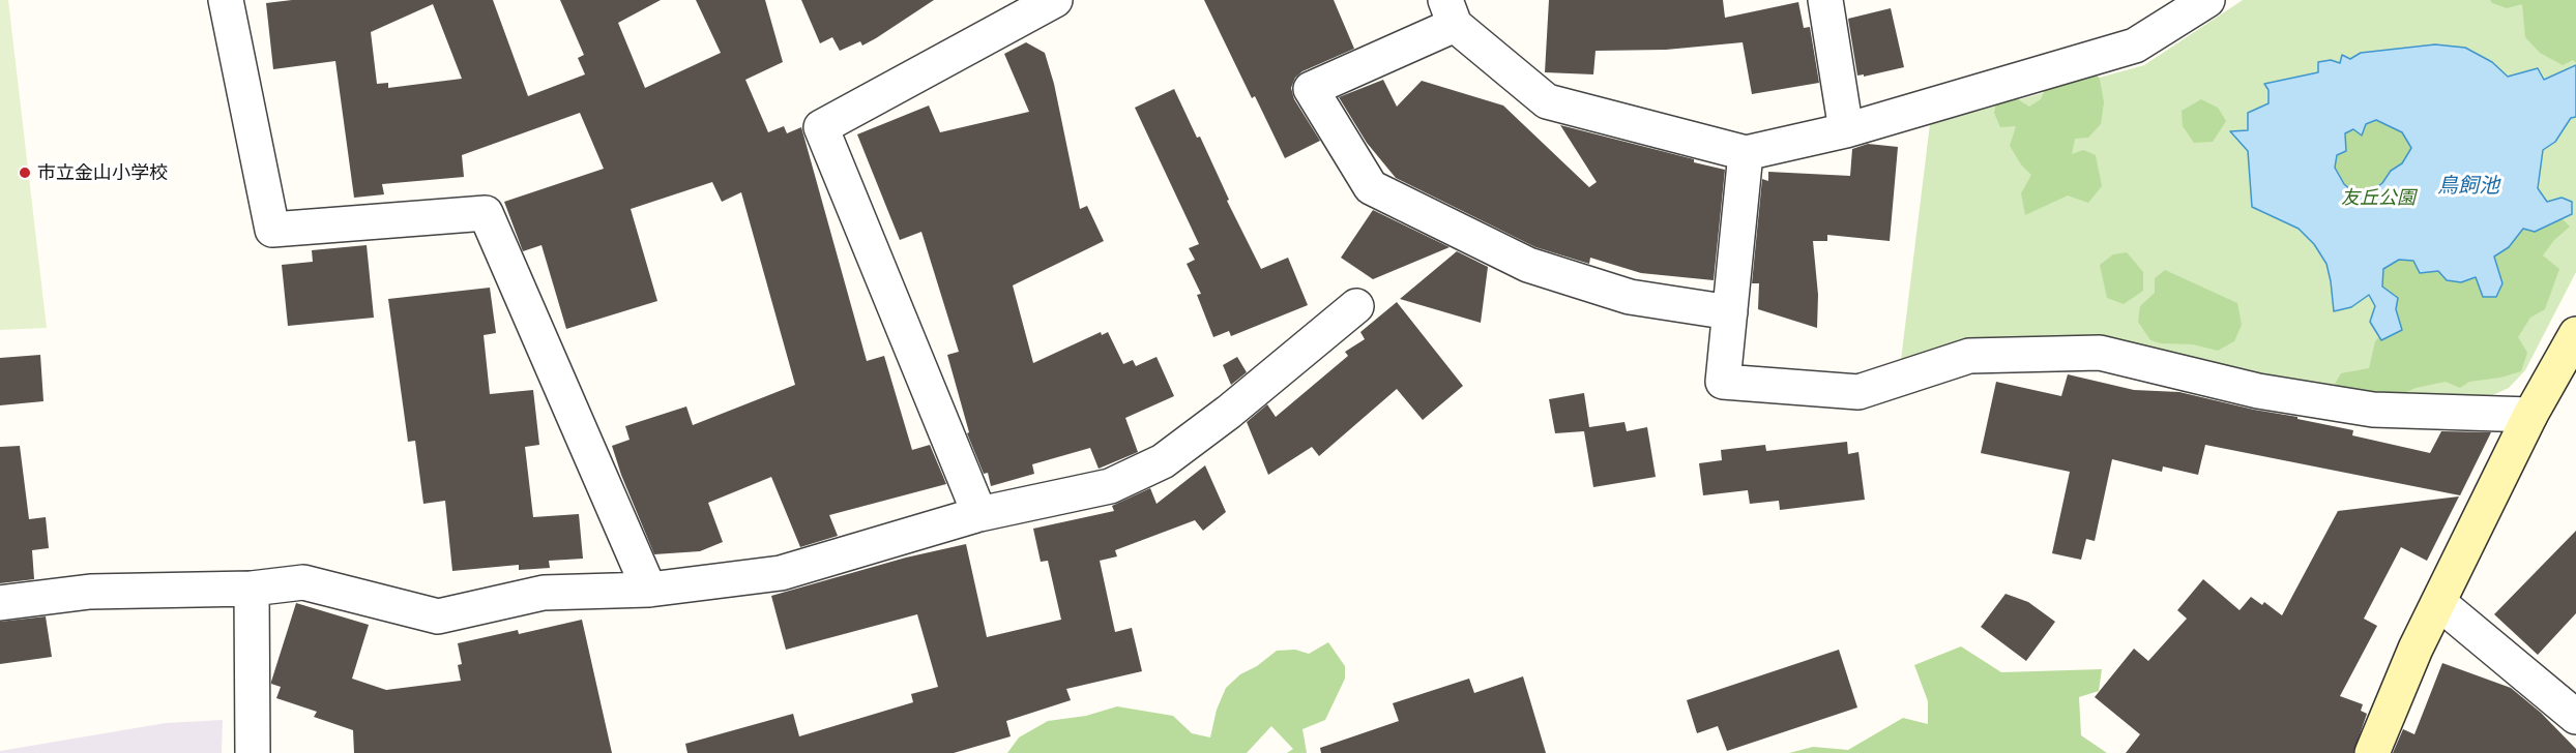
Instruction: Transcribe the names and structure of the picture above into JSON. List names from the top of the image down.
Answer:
{
  "water": ["鳥飼池"],
  "parks": ["友丘公園"],
  "places": ["市立金山小学校"]
}
